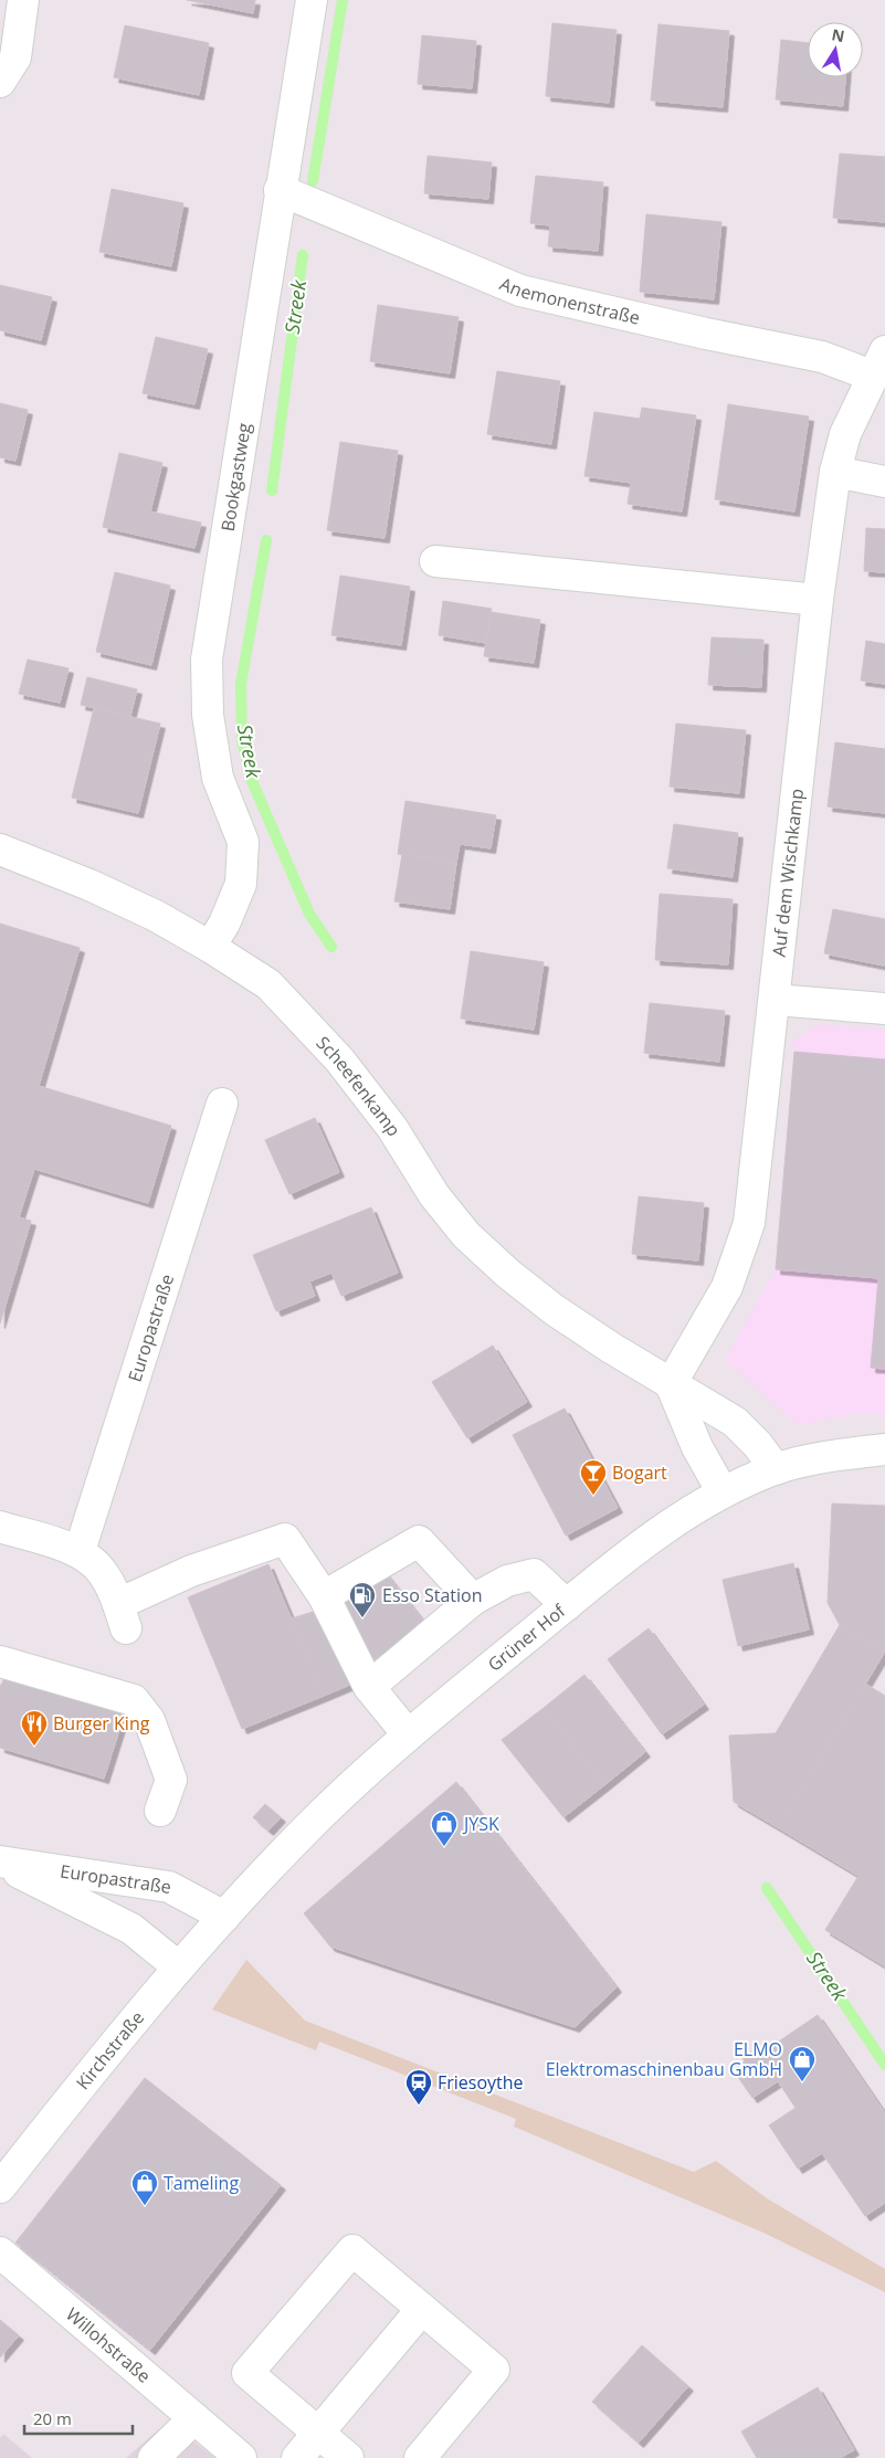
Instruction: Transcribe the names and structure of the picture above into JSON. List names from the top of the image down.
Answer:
{
  "streets": {
    "street": [
      "Anemonenstraße",
      "Bookgastweg",
      "Auf dem Wischkamp",
      "Scheefenkamp",
      "Europastraße",
      "Grüner Hof",
      "Kirchstraße",
      "Willohstraße"
    ]
  },
  "crossings": [
    ["Anemonenstraße", "Bookgastweg"],
    ["Anemonenstraße", "Auf dem Wischkamp"],
    ["Bookgastweg", "Scheefenkamp"],
    ["Auf dem Wischkamp", "Scheefenkamp"],
    ["Scheefenkamp", "Grüner Hof"],
    ["Europastraße", "Grüner Hof"],
    ["Europastraße", "Kirchstraße"],
    ["Grüner Hof", "Kirchstraße"]
  ],
  "water": ["Streek"],
  "places": {
    "bar": ["Bogart"],
    "fuel station": ["Esso Station"],
    "restaurant": ["Burger King"],
    "shop": ["JYSK", "ELMO Elektromaschinenbau GmbH", "Tameling"],
    "station": ["Friesoythe"]
  },
  "scale_bar": "20 m",
  "north": "top"
}
